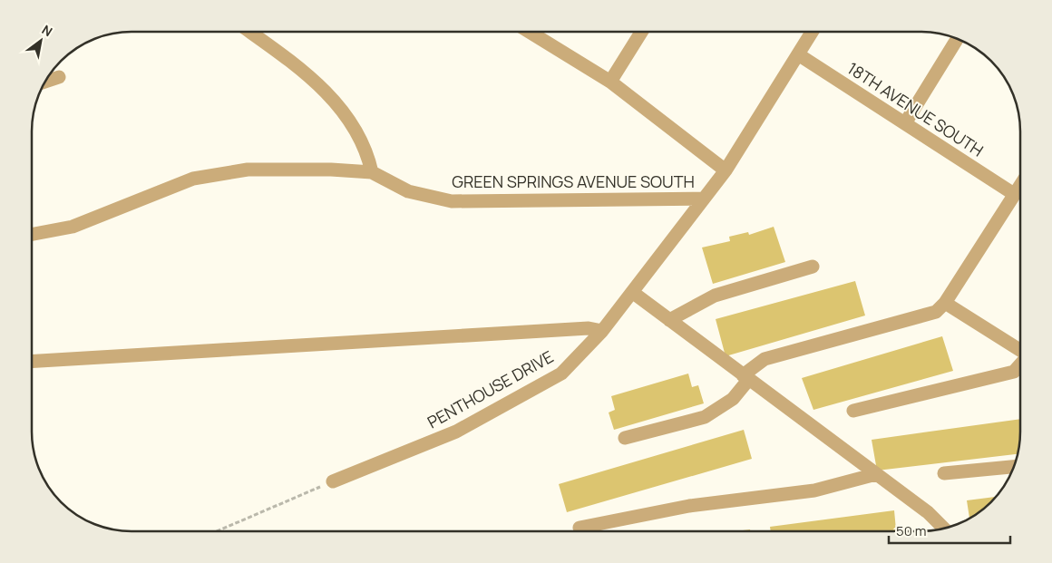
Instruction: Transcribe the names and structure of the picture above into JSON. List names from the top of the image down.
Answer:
{
  "streets": {
    "street": ["18TH AVENUE SOUTH", "GREEN SPRINGS AVENUE SOUTH", "PENTHOUSE DRIVE"]
  },
  "crossings": [
    ["18TH AVENUE SOUTH", "PENTHOUSE DRIVE"],
    ["GREEN SPRINGS AVENUE SOUTH", "PENTHOUSE DRIVE"]
  ],
  "scale_bar": "50 m",
  "north": "top right"
}
